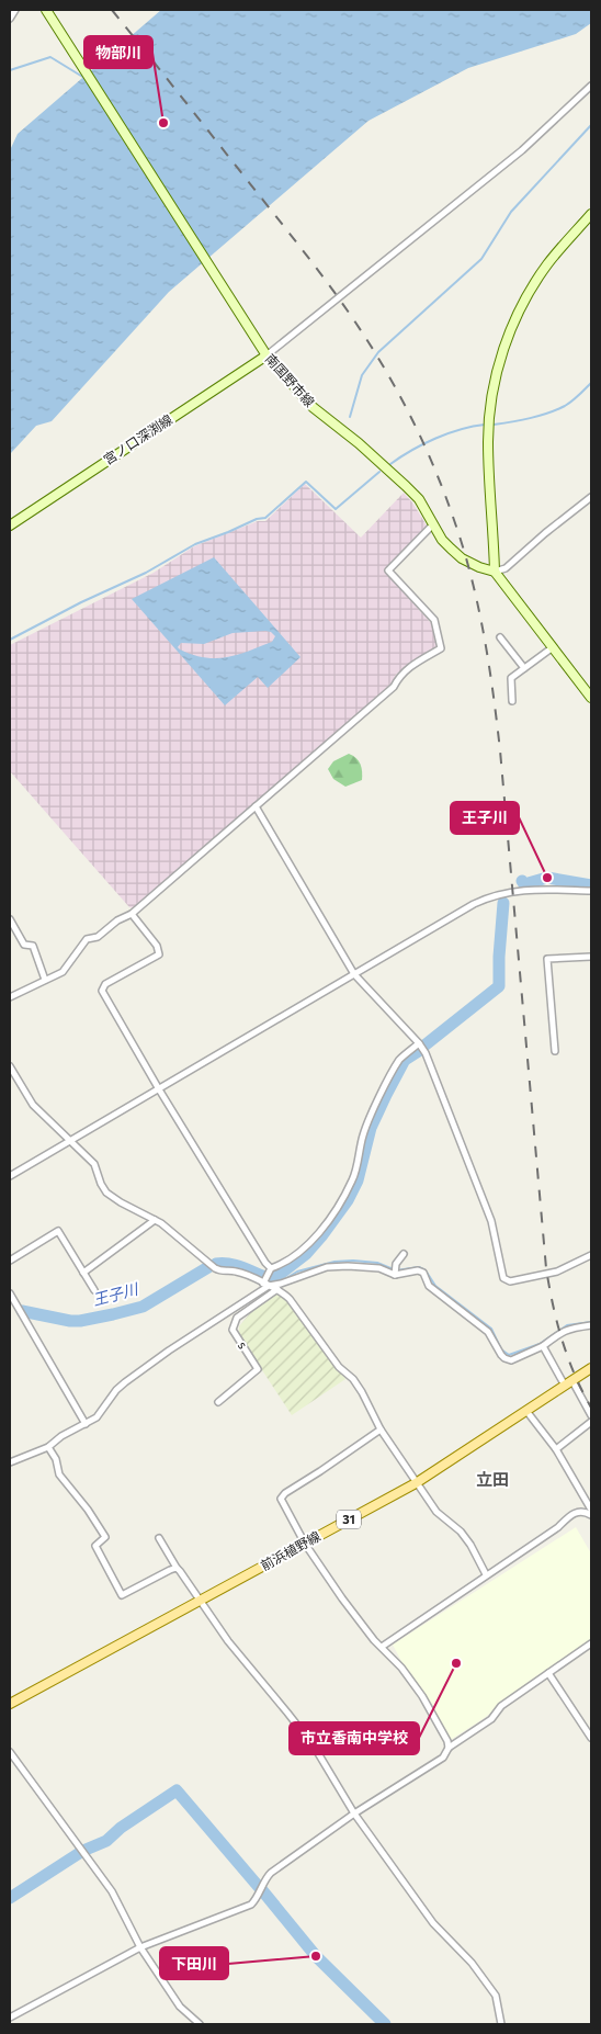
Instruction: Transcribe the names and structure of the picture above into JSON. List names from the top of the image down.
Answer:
{
  "streets": {
    "main road": [
      "南国野市線",
      "宮ノ口深渕線",
      "31",
      "前浜植野線"
    ],
    "street": ["s"]
  },
  "crossings": [
    ["南国野市線", "宮ノ口深渕線"]
  ],
  "districts": ["立田"],
  "water": ["王子川"],
  "places": [
    "物部川",
    "王子川",
    "市立香南中学校",
    "下田川"
  ]
}
